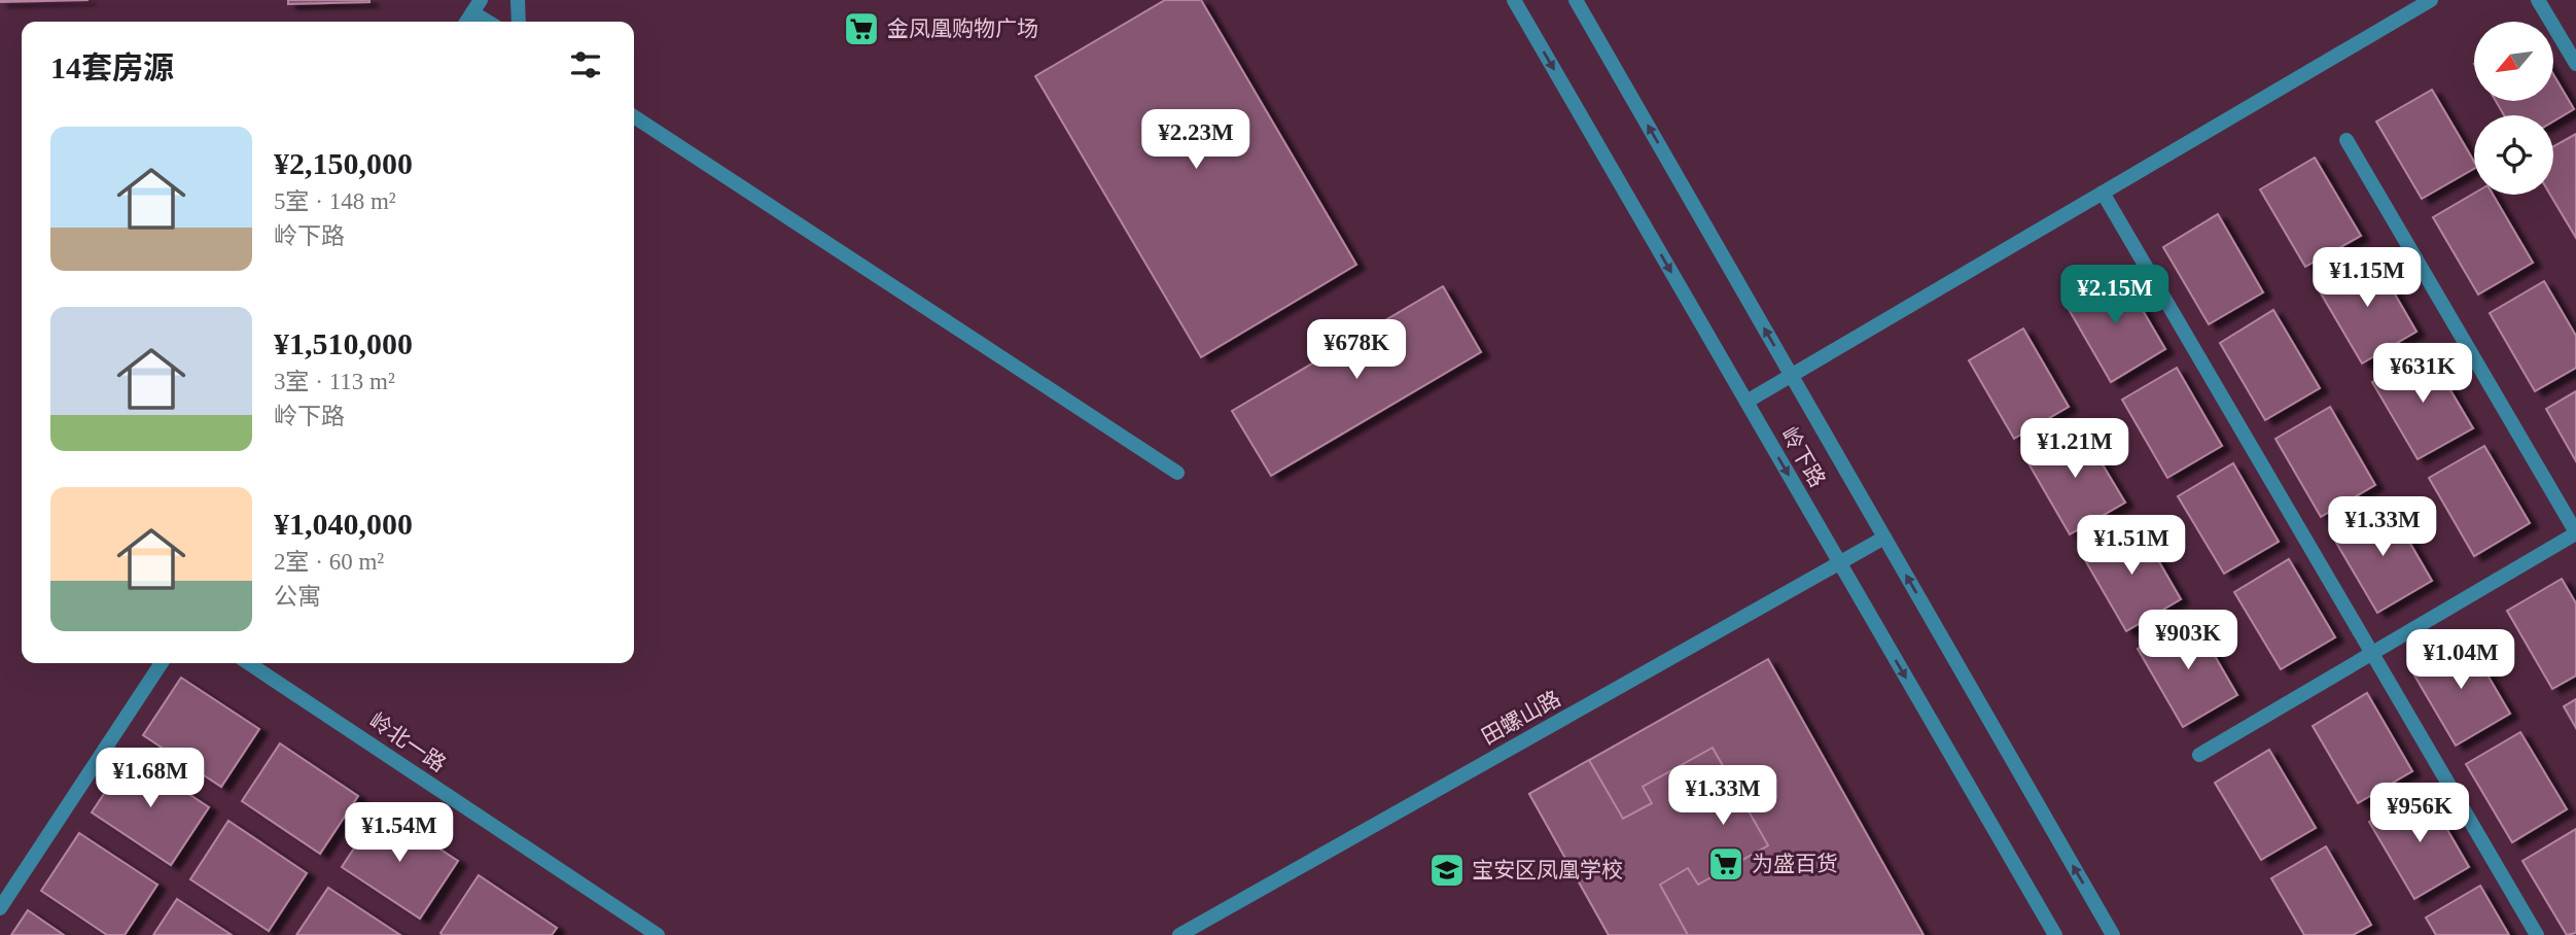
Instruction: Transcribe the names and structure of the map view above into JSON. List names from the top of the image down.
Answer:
{
  "streets": {
    "street": ["岭下路", "田螺山路", "岭北一路"]
  },
  "crossings": [
    ["岭下路", "田螺山路"]
  ],
  "places": {
    "supermarket": ["金凤凰购物广场", "为盛百货"],
    "school or university": ["宝安区凤凰学校"]
  },
  "north": "bottom left",
  "page": {
    "heading": "14套房源",
    "list": [
      {
        "name": "¥2,150,000",
        "note": "5室 · 148 m² · 岭下路"
      },
      {
        "name": "¥1,510,000",
        "note": "3室 · 113 m² · 岭下路"
      },
      {
        "name": "¥1,040,000",
        "note": "2室 · 60 m² · 公寓"
      }
    ],
    "price": [
      "¥2.23M",
      "¥1.15M",
      "¥2.15M",
      "¥678K",
      "¥631K",
      "¥1.21M",
      "¥1.33M",
      "¥1.51M",
      "¥903K",
      "¥1.04M",
      "¥1.68M",
      "¥1.33M",
      "¥956K",
      "¥1.54M"
    ]
  }
}
